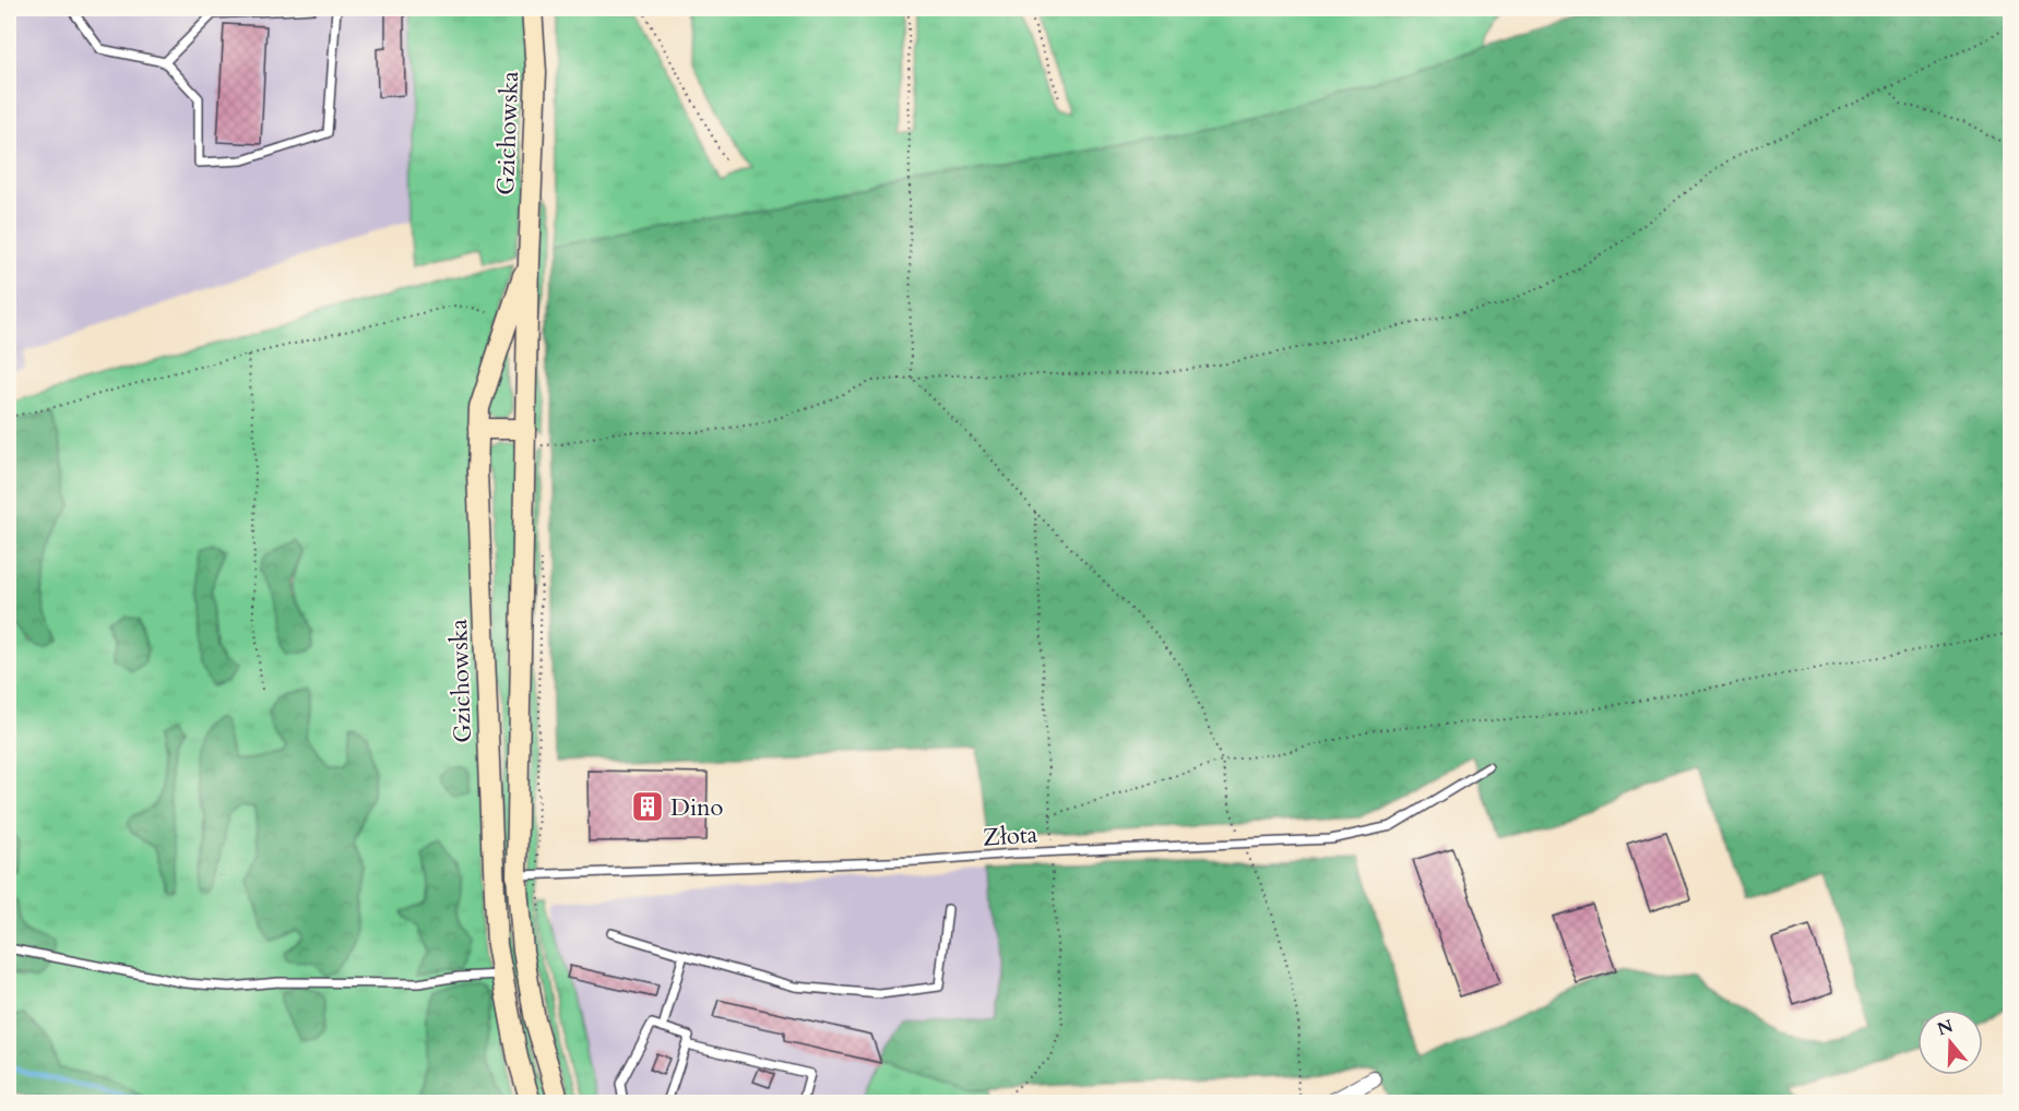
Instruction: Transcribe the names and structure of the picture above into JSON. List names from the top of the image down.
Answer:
{
  "streets": {
    "street": ["Gzichowska"],
    "lane": ["Złota"]
  },
  "crossings": [
    ["Gzichowska", "Złota"]
  ],
  "places": {
    "building": ["Dino"]
  },
  "north": "top"
}
